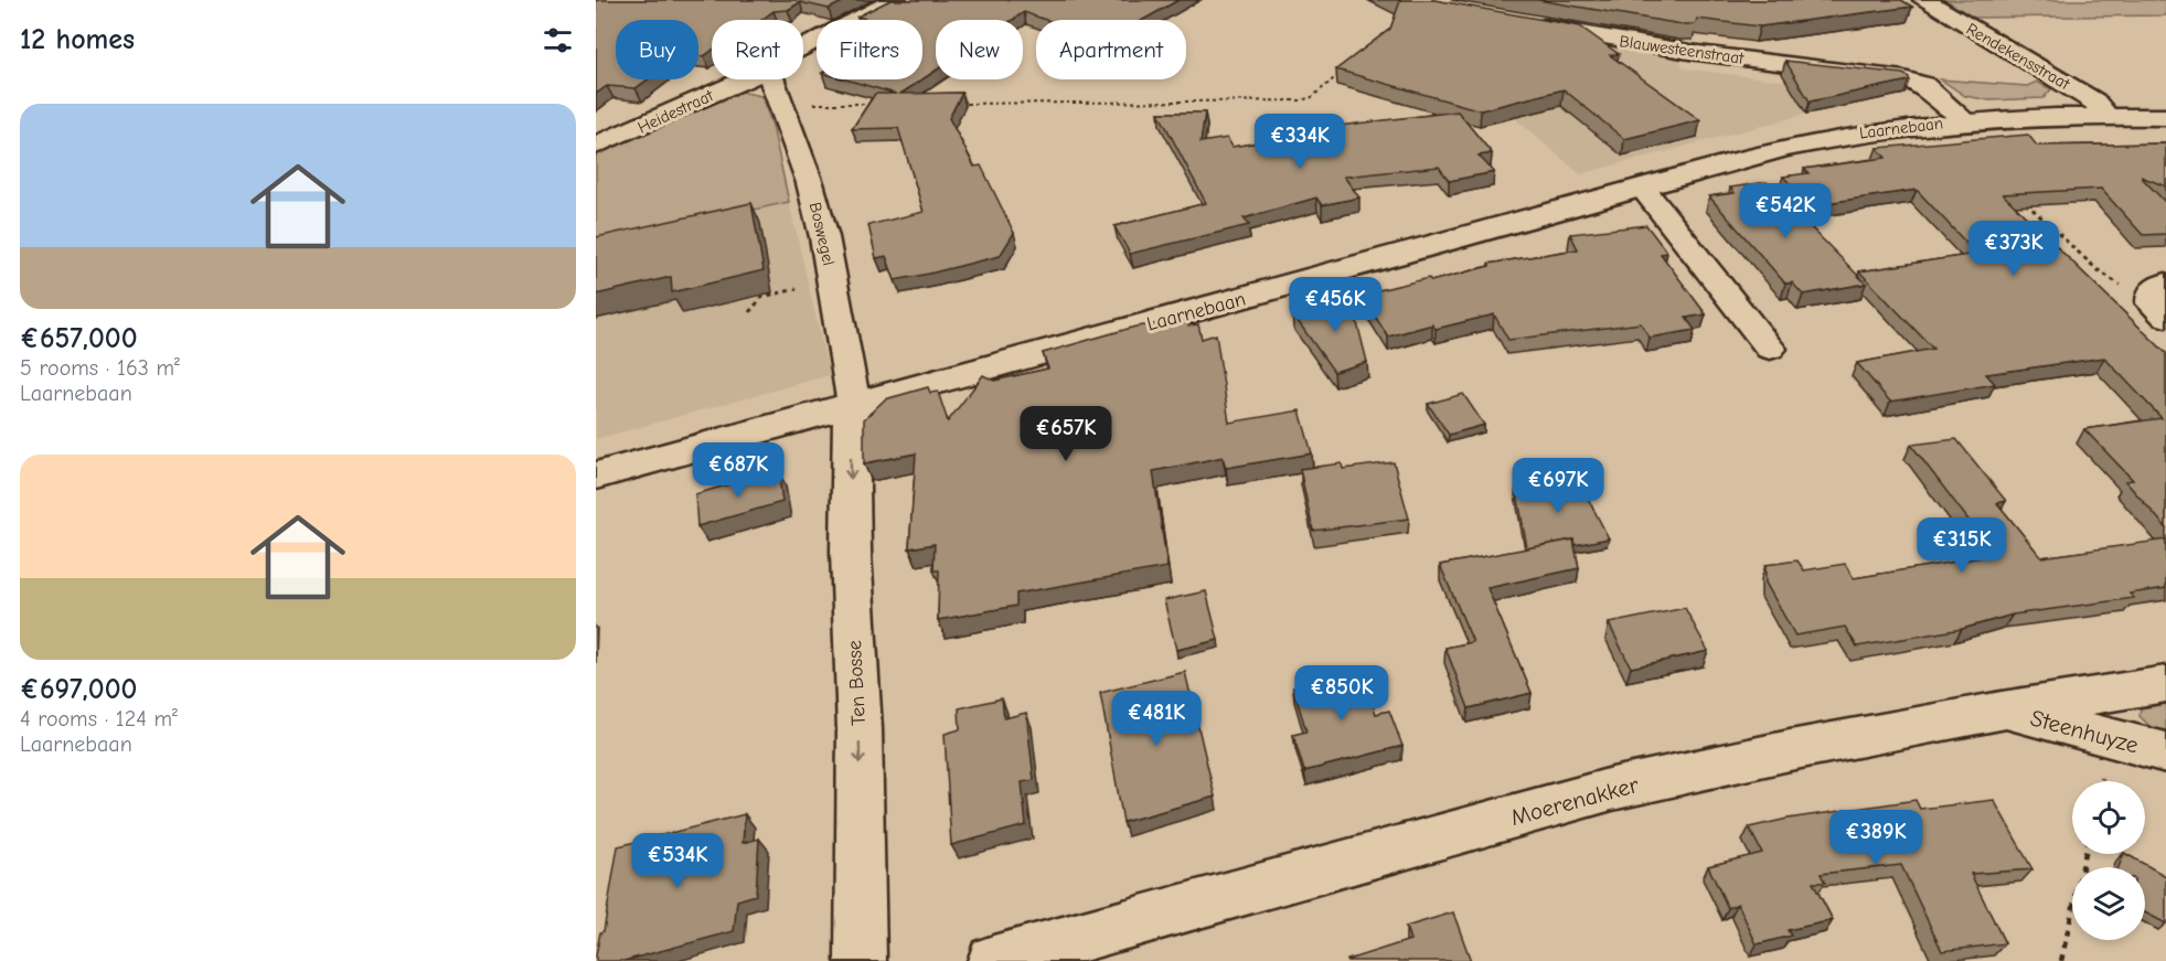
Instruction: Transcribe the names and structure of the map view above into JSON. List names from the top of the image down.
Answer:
{
  "streets": {
    "street": [
      "Blauwesteenstraat",
      "Rendekensstraat",
      "Heidestraat",
      "Laarnebaan",
      "Boswegel",
      "Ten Bosse",
      "Steenhuyze",
      "Moerenakker"
    ]
  },
  "crossings": [
    ["Blauwesteenstraat", "Laarnebaan"],
    ["Rendekensstraat", "Laarnebaan"],
    ["Laarnebaan", "Boswegel"],
    ["Laarnebaan", "Ten Bosse"],
    ["Boswegel", "Ten Bosse"],
    ["Steenhuyze", "Moerenakker"]
  ],
  "one_way": ["Ten Bosse"],
  "page": {
    "heading": "12 homes",
    "chip": [
      "Buy",
      "Rent",
      "Filters",
      "New",
      "Apartment"
    ],
    "list": [
      {
        "name": "€657,000",
        "note": "5 rooms · 163 m² · Laarnebaan"
      },
      {
        "name": "€697,000",
        "note": "4 rooms · 124 m² · Laarnebaan"
      }
    ],
    "price": [
      "€334K",
      "€542K",
      "€373K",
      "€456K",
      "€657K",
      "€687K",
      "€697K",
      "€315K",
      "€850K",
      "€481K",
      "€389K",
      "€534K"
    ]
  }
}
